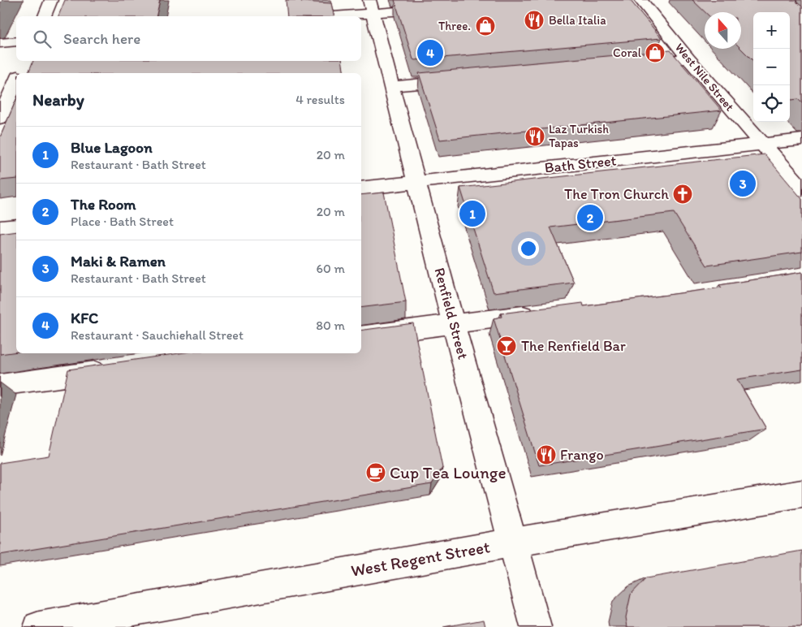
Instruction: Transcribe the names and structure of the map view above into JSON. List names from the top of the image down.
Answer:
{
  "streets": {
    "street": [
      "West Nile Street",
      "Bath Street",
      "Renfield Street",
      "West Regent Street"
    ]
  },
  "crossings": [
    ["West Nile Street", "Bath Street"],
    ["Bath Street", "Renfield Street"],
    ["Renfield Street", "West Regent Street"]
  ],
  "places": {
    "restaurant": ["Bella Italia", "Laz Turkish Tapas", "Frango"],
    "shop": ["Three.", "Coral"],
    "church": ["The Tron Church"],
    "bar": ["The Renfield Bar"],
    "cafe": ["Cup Tea Lounge"]
  },
  "north": "top",
  "page": {
    "map_buttons": ["+", "−"],
    "search": "Search here",
    "pins": [
      "4",
      "3",
      "1",
      "2"
    ],
    "heading": ["Nearby", "4 results"],
    "list": [
      {
        "mark": "1",
        "name": "Blue Lagoon",
        "note": "Restaurant · Bath Street",
        "value": "20 m"
      },
      {
        "mark": "2",
        "name": "The Room",
        "note": "Place · Bath Street",
        "value": "20 m"
      },
      {
        "mark": "3",
        "name": "Maki & Ramen",
        "note": "Restaurant · Bath Street",
        "value": "60 m"
      },
      {
        "mark": "4",
        "name": "KFC",
        "note": "Restaurant · Sauchiehall Street",
        "value": "80 m"
      }
    ]
  }
}
